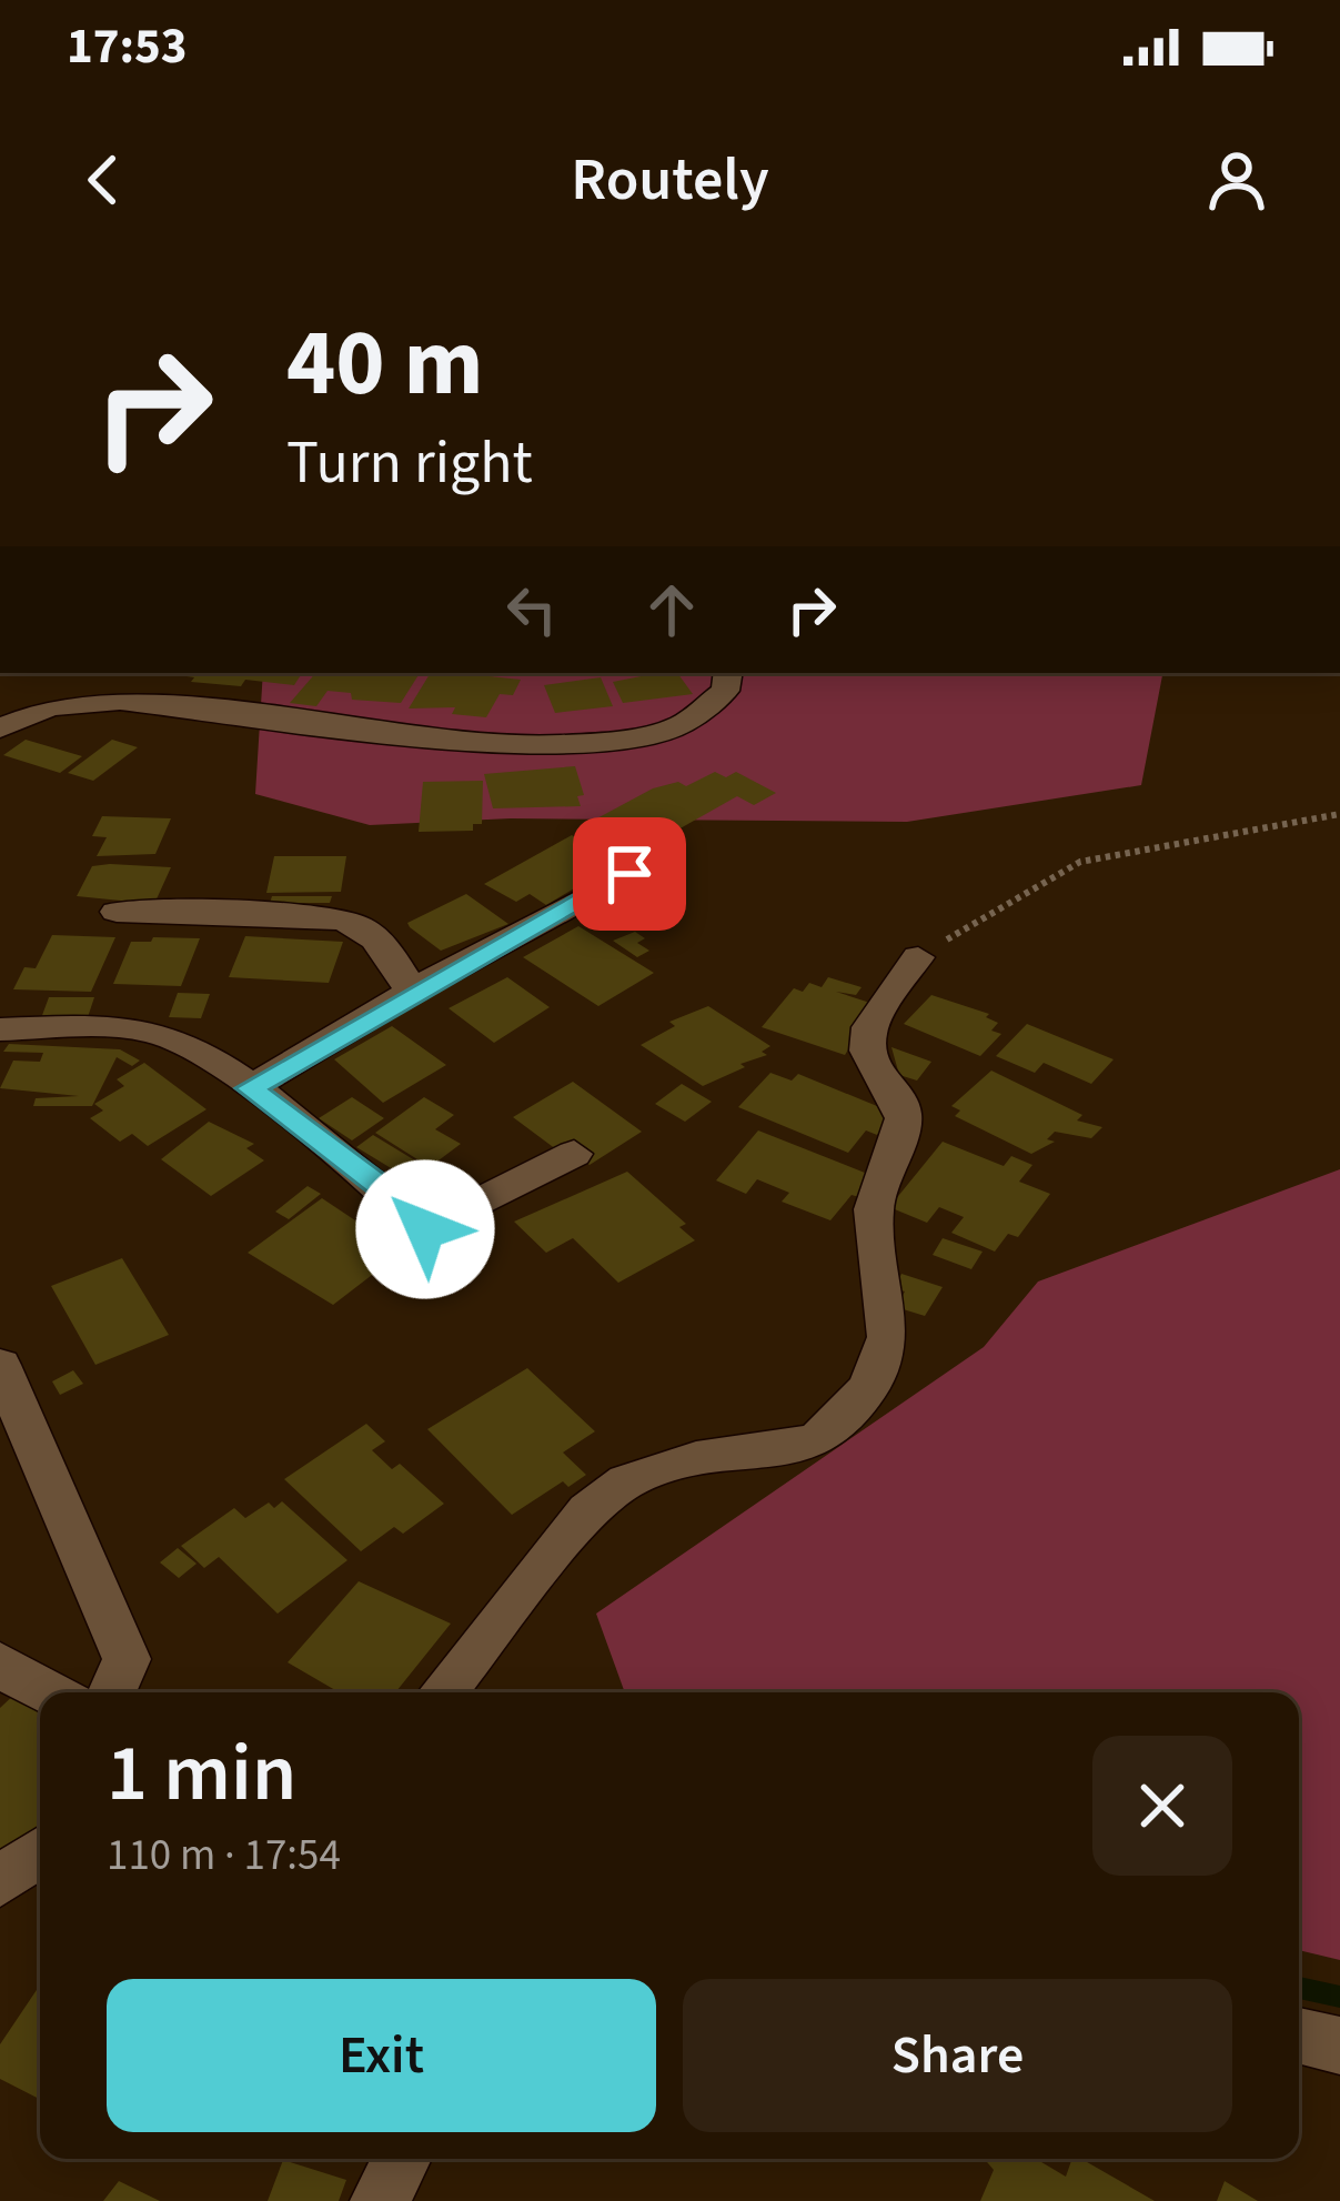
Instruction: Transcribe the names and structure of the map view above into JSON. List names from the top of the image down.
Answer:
{
  "page": {
    "status": "17:53",
    "header": "Routely",
    "turn": ["40 m", "Turn right"],
    "heading": ["1 min", "110 m · 17:54"],
    "buttons": ["Exit", "Share"]
  }
}
